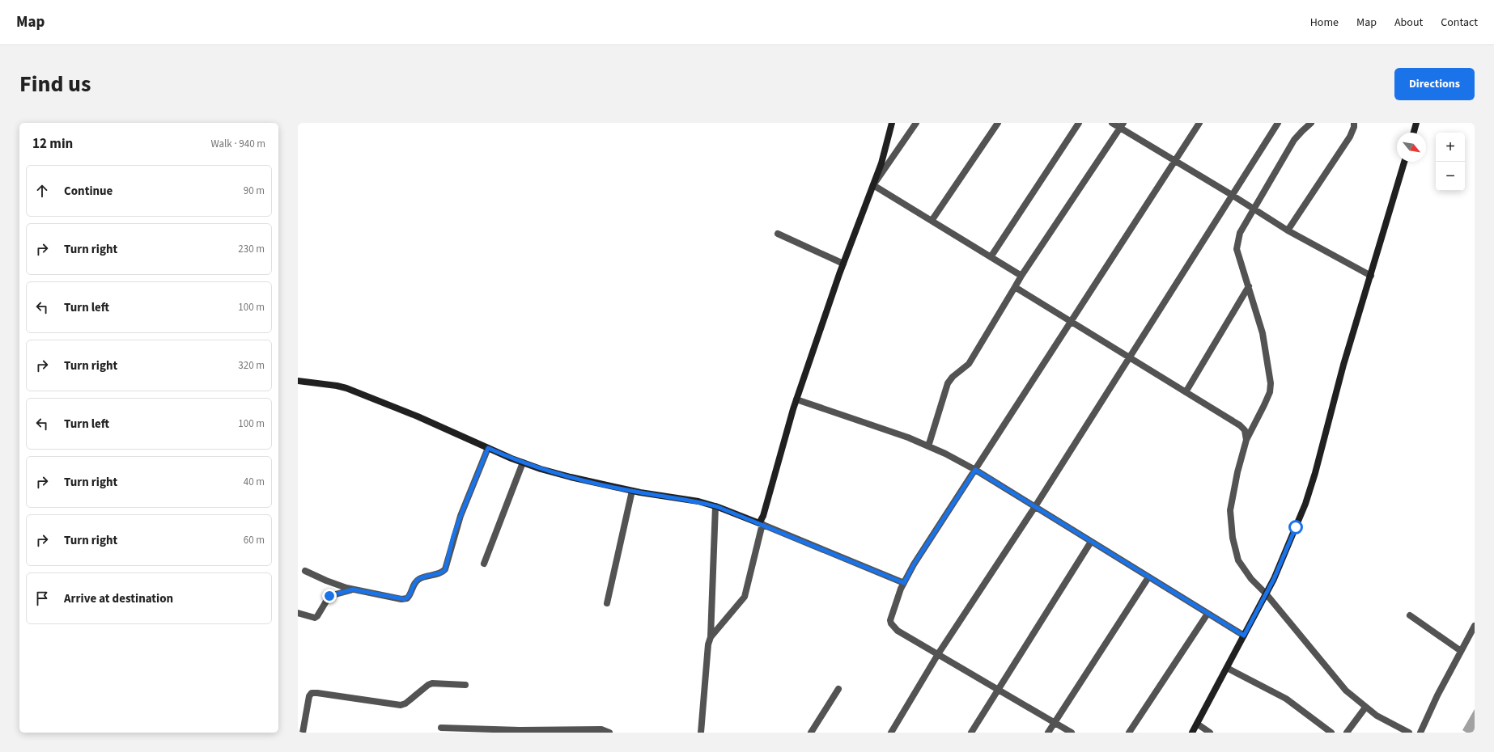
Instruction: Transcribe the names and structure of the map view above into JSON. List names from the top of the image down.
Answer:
{
  "north": "bottom right",
  "page": {
    "header": "Map",
    "nav": [
      "Home",
      "Map",
      "About",
      "Contact"
    ],
    "title": "Find us",
    "buttons": "Directions",
    "heading": ["12 min", "Walk · 940 m"],
    "map_buttons": ["+", "−"],
    "list": [
      ["Continue", "90 m"],
      ["Turn right", "230 m"],
      ["Turn left", "100 m"],
      ["Turn right", "320 m"],
      ["Turn left", "100 m"],
      ["Turn right", "40 m"],
      ["Turn right", "60 m"],
      "Arrive at destination"
    ]
  }
}
